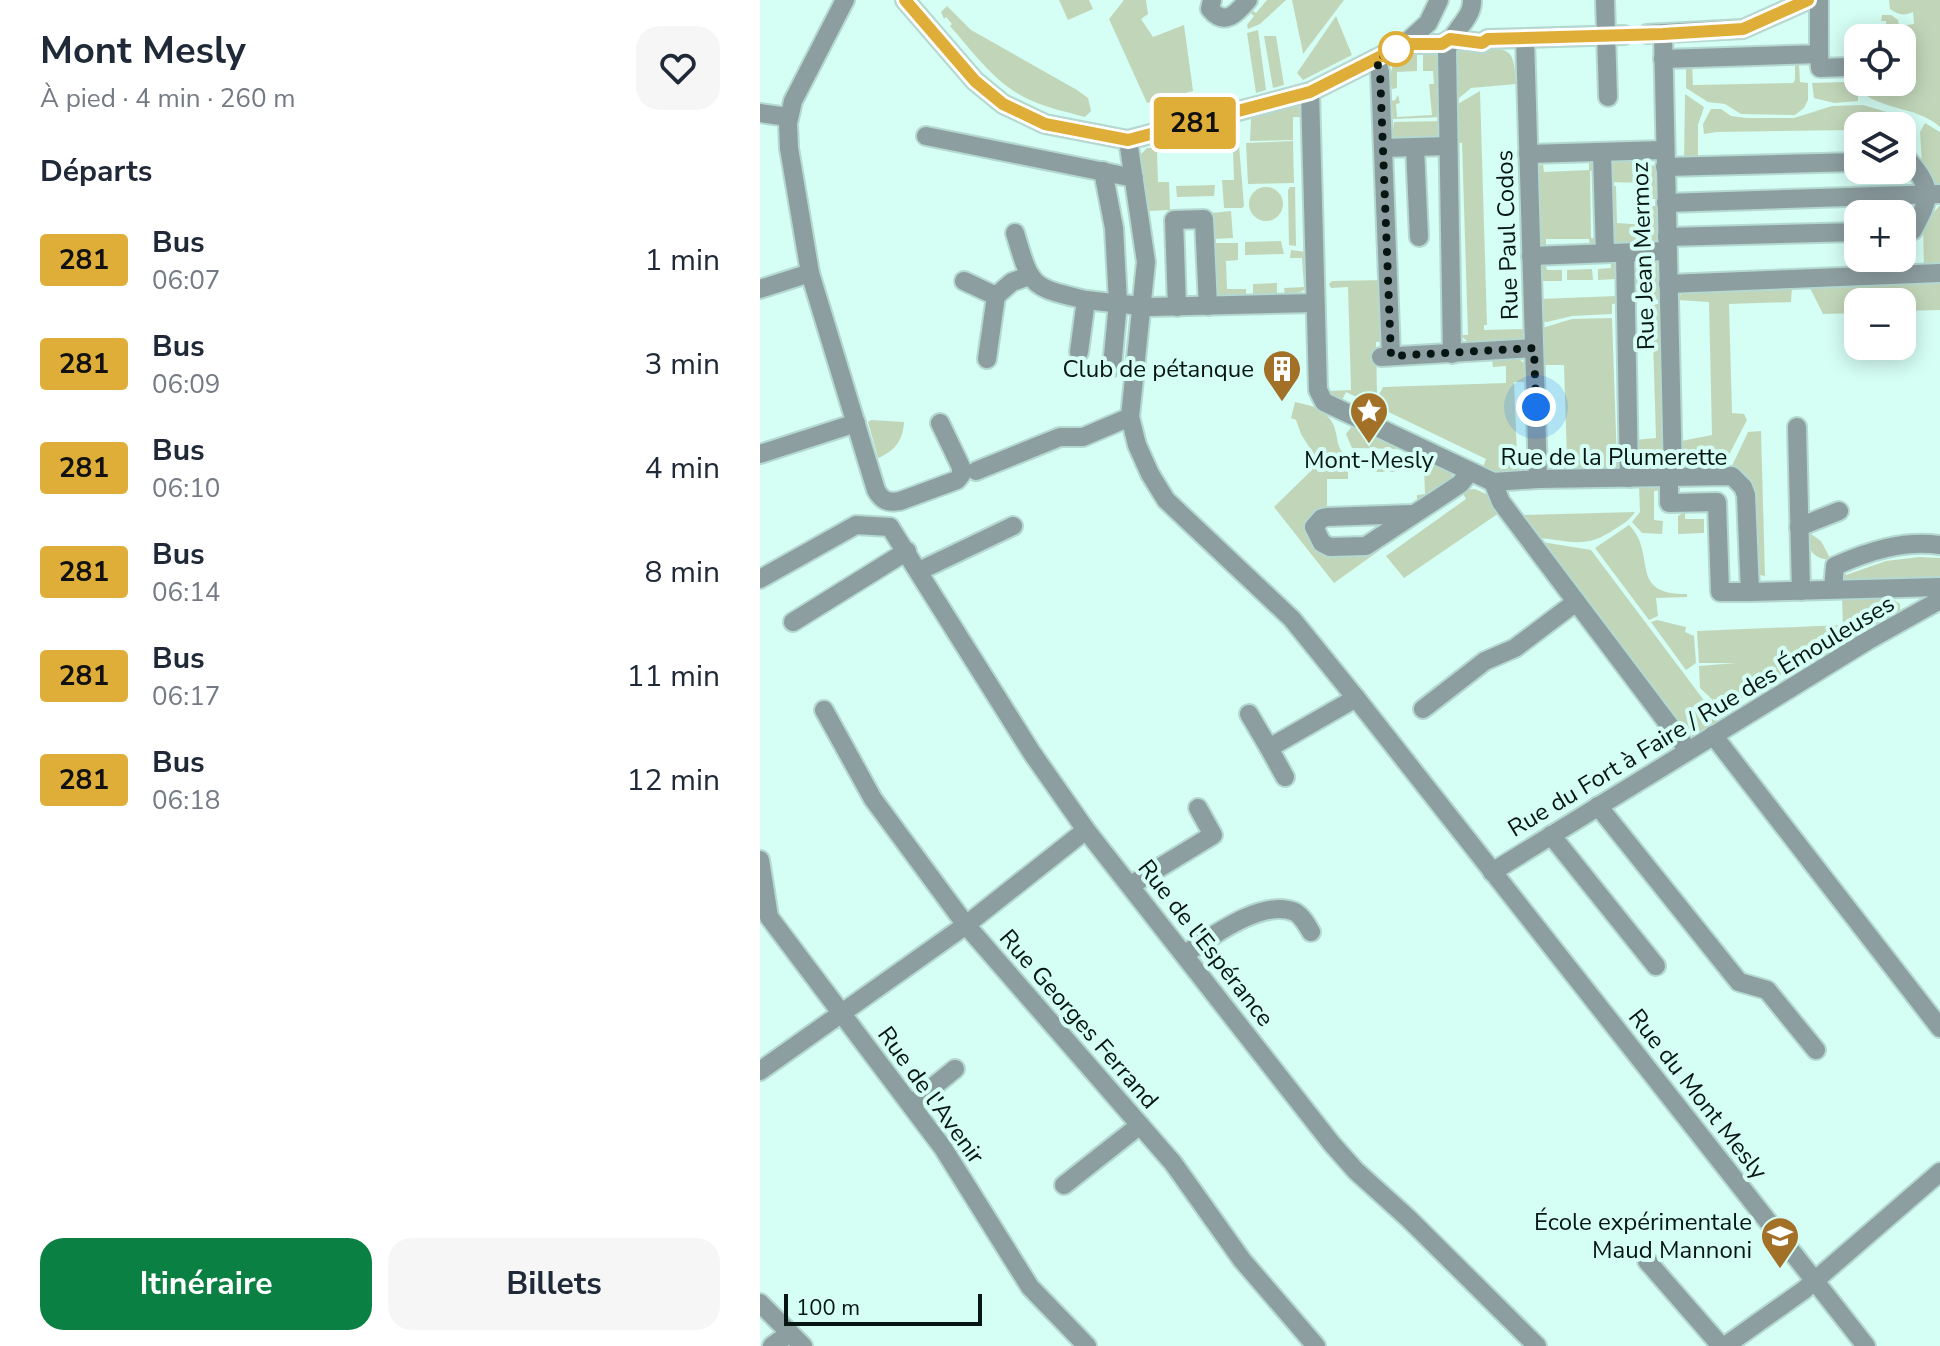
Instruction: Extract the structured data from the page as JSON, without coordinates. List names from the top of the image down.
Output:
{
  "streets": {
    "street": [
      "Rue Paul Codos",
      "Rue Jean Mermoz",
      "Rue de la Plumerette",
      "Rue du Fort à Faire / Rue des Émouleuses",
      "Rue de l'Espérance",
      "Rue Georges Ferrand",
      "Rue du Mont Mesly",
      "Rue de l'Avenir"
    ]
  },
  "crossings": [
    ["Rue Paul Codos", "Rue de la Plumerette"],
    ["Rue Jean Mermoz", "Rue de la Plumerette"],
    ["Rue du Fort à Faire / Rue des Émouleuses", "Rue du Mont Mesly"]
  ],
  "places": {
    "building": ["Club de pétanque"],
    "place": ["Mont-Mesly"],
    "school or university": ["École expérimentale Maud Mannoni"]
  },
  "lines": ["bus line 281"],
  "scale_bar": "100 m",
  "page": {
    "heading": [
      ["Mont Mesly", "À pied · 4 min · 260 m"],
      "Départs"
    ],
    "on_map": "281",
    "map_buttons": ["+", "−"],
    "list": [
      {
        "mark": "281",
        "name": "Bus",
        "note": "06:07",
        "value": "1 min"
      },
      {
        "mark": "281",
        "name": "Bus",
        "note": "06:09",
        "value": "3 min"
      },
      {
        "mark": "281",
        "name": "Bus",
        "note": "06:10",
        "value": "4 min"
      },
      {
        "mark": "281",
        "name": "Bus",
        "note": "06:14",
        "value": "8 min"
      },
      {
        "mark": "281",
        "name": "Bus",
        "note": "06:17",
        "value": "11 min"
      },
      {
        "mark": "281",
        "name": "Bus",
        "note": "06:18",
        "value": "12 min"
      }
    ],
    "buttons": ["Itinéraire", "Billets"],
    "scale": "100 m"
  }
}
